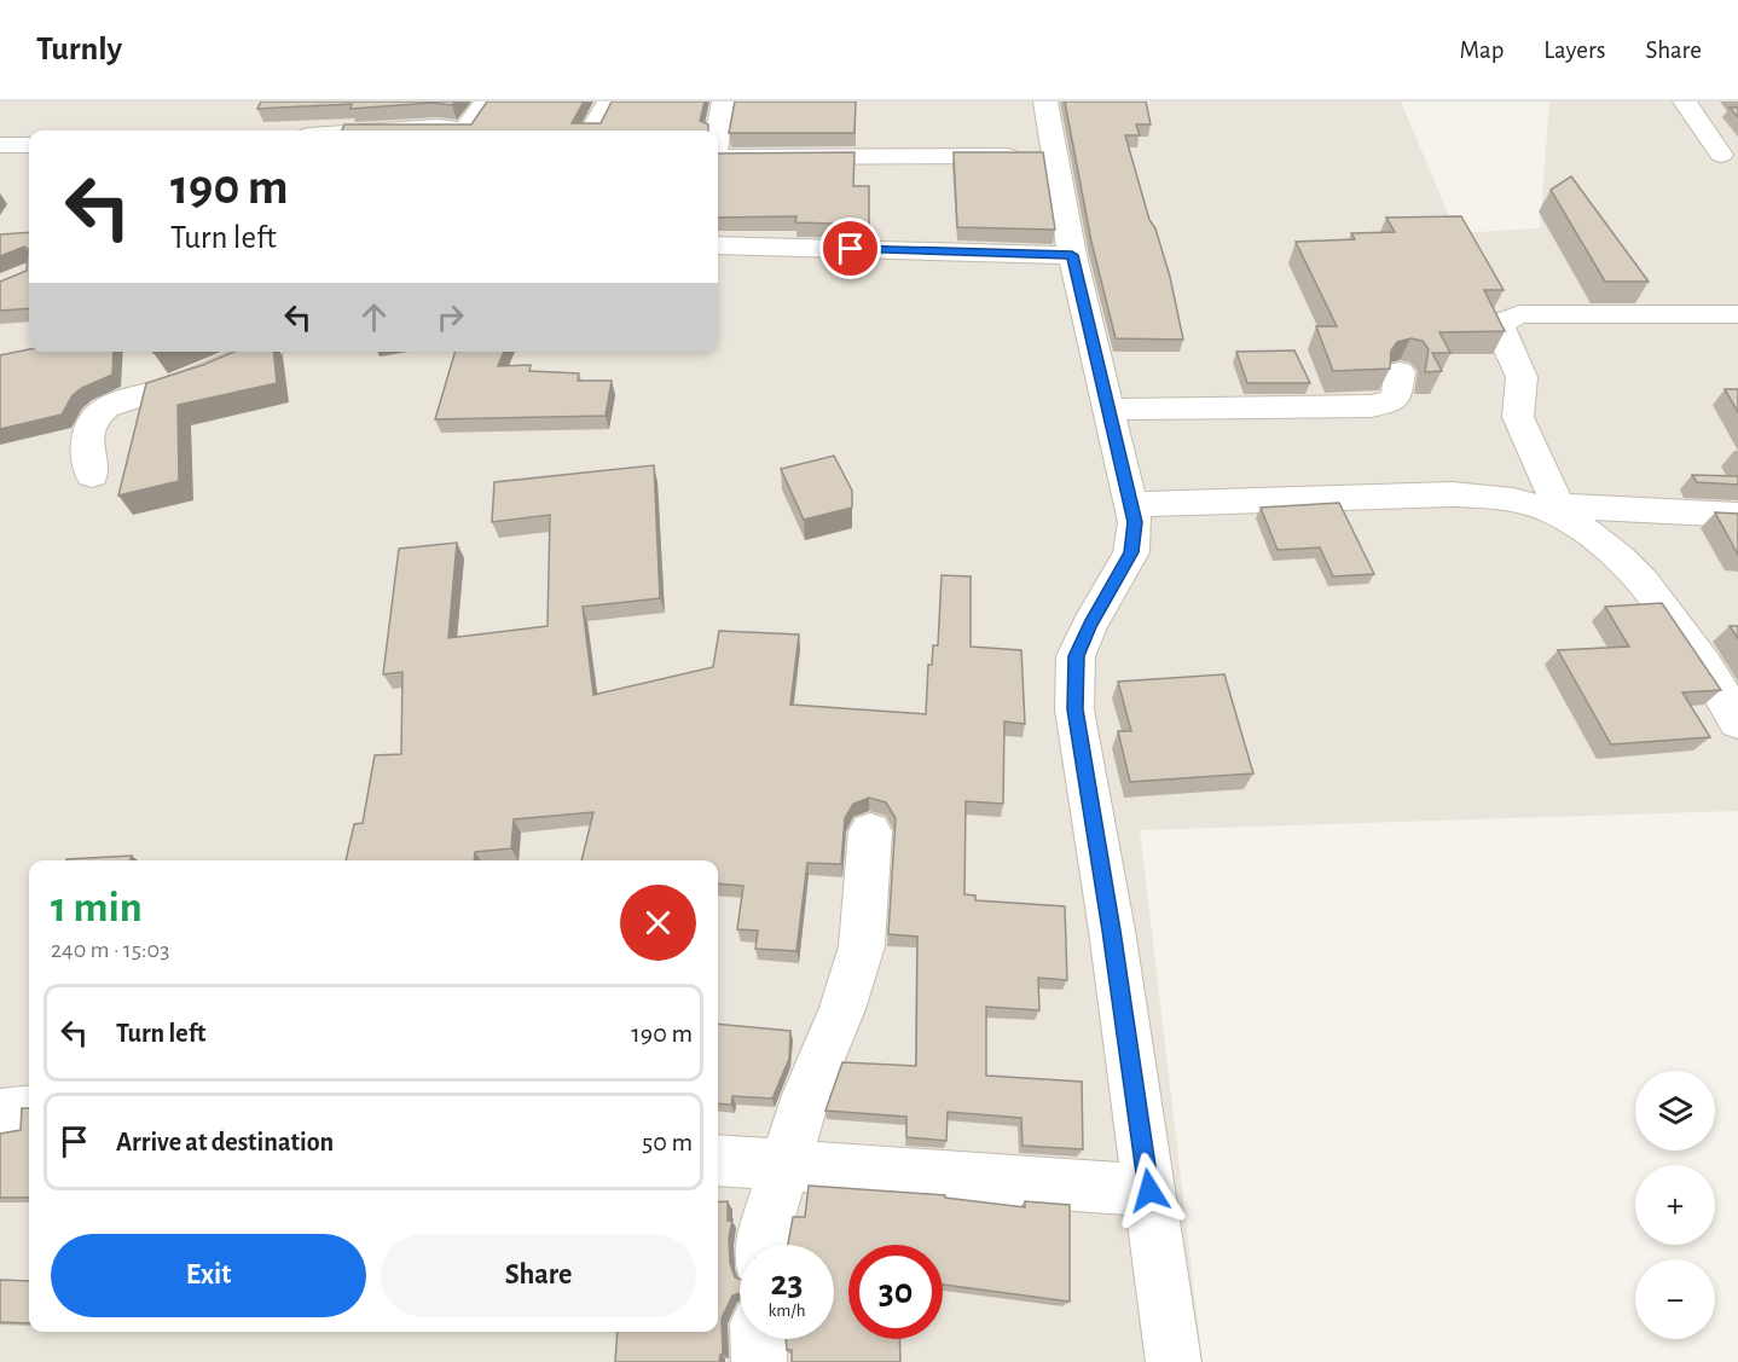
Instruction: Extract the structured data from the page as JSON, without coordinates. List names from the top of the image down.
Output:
{
  "page": {
    "header": "Turnly",
    "nav": ["Map", "Layers", "Share"],
    "turn": ["190 m", "Turn left"],
    "heading": ["1 min", "240 m · 15:03"],
    "list": [
      {
        "name": "Turn left",
        "value": "190 m"
      },
      {
        "name": "Arrive at destination",
        "value": "50 m"
      }
    ],
    "map_buttons": ["+", "−"],
    "buttons": ["Exit", "Share"],
    "speed": "23 km/h",
    "limit": "30"
  }
}
